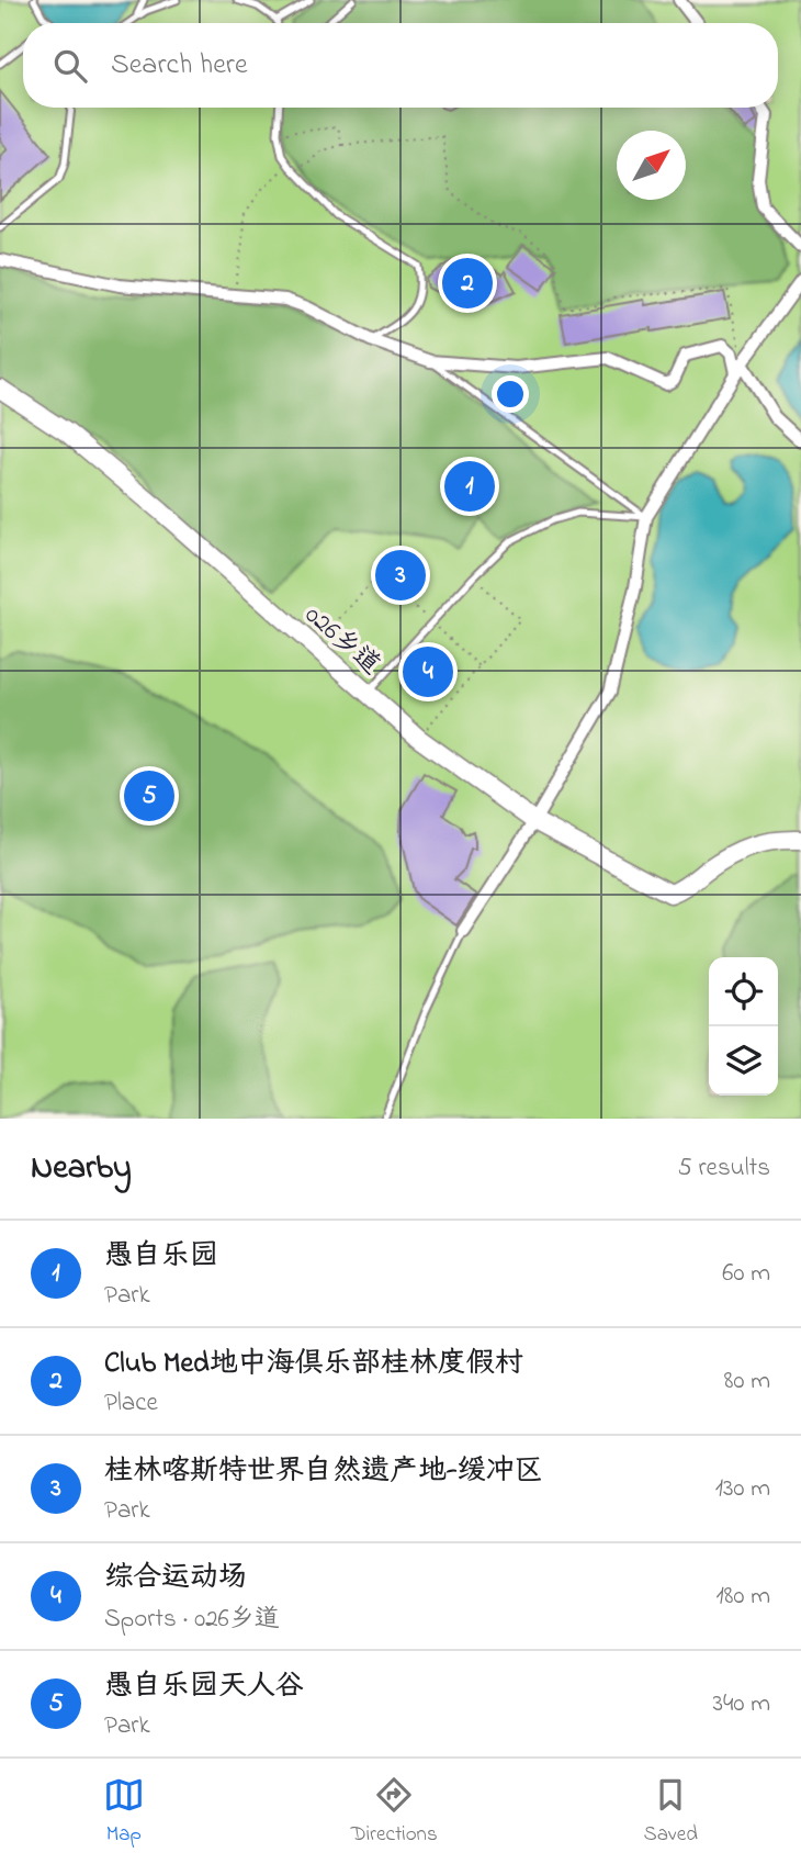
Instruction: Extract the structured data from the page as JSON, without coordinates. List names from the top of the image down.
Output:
{
  "streets": {
    "street": ["026乡道"]
  },
  "north": "top right",
  "page": {
    "search": "Search here",
    "pins": [
      "2",
      "1",
      "3",
      "4",
      "5"
    ],
    "heading": ["Nearby", "5 results"],
    "list": [
      {
        "mark": "1",
        "name": "愚自乐园",
        "note": "Park",
        "value": "60 m"
      },
      {
        "mark": "2",
        "name": "Club Med地中海俱乐部桂林度假村",
        "note": "Place",
        "value": "80 m"
      },
      {
        "mark": "3",
        "name": "桂林喀斯特世界自然遗产地-缓冲区",
        "note": "Park",
        "value": "130 m"
      },
      {
        "mark": "4",
        "name": "综合运动场",
        "note": "Sports · 026乡道",
        "value": "180 m"
      },
      {
        "mark": "5",
        "name": "愚自乐园天人谷",
        "note": "Park",
        "value": "340 m"
      }
    ],
    "nav": ["Map", "Directions", "Saved"]
  }
}
